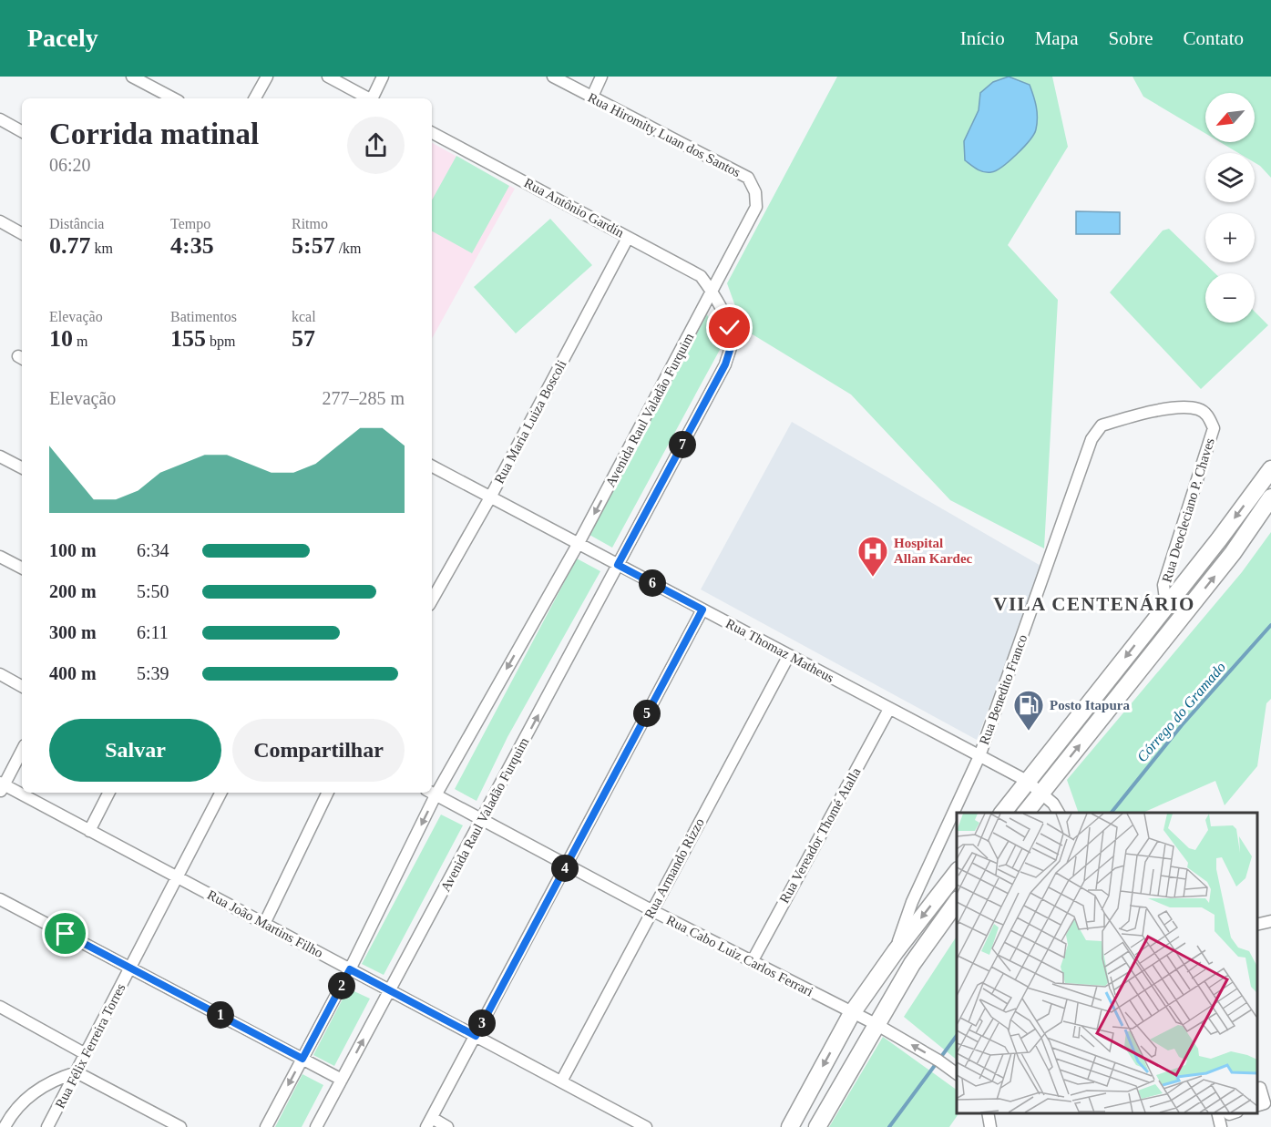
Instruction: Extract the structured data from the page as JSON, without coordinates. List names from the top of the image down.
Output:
{
  "streets": {
    "street": [
      "Rua Hiromity Luan dos Santos",
      "Rua Antônio Gardin",
      "Avenida Raul Valadão Furquim",
      "Rua Maria Luiza Boscoli",
      "Rua Deocleciano P. Chaves",
      "Rua Thomaz Matheus",
      "Rua Benedito Franco",
      "Rua Vereador Thomé Atalla",
      "Rua Armando Rizzo",
      "Rua João Martins Filho",
      "Rua Cabo Luiz Carlos Ferrari",
      "Rua Félix Ferreira Torres"
    ]
  },
  "crossings": [
    ["Rua Hiromity Luan dos Santos", "Rua Antônio Gardin"],
    ["Rua Hiromity Luan dos Santos", "Avenida Raul Valadão Furquim"],
    ["Rua Antônio Gardin", "Avenida Raul Valadão Furquim"],
    ["Rua Antônio Gardin", "Rua Maria Luiza Boscoli"],
    ["Avenida Raul Valadão Furquim", "Rua Thomaz Matheus"],
    ["Avenida Raul Valadão Furquim", "Rua João Martins Filho"],
    ["Avenida Raul Valadão Furquim", "Rua Cabo Luiz Carlos Ferrari"],
    ["Rua Maria Luiza Boscoli", "Rua Thomaz Matheus"],
    ["Rua Deocleciano P. Chaves", "Rua Benedito Franco"],
    ["Rua Thomaz Matheus", "Rua Benedito Franco"],
    ["Rua Thomaz Matheus", "Rua Vereador Thomé Atalla"],
    ["Rua Thomaz Matheus", "Rua Armando Rizzo"],
    ["Rua Vereador Thomé Atalla", "Rua Cabo Luiz Carlos Ferrari"],
    ["Rua Armando Rizzo", "Rua João Martins Filho"],
    ["Rua Armando Rizzo", "Rua Cabo Luiz Carlos Ferrari"],
    ["Rua João Martins Filho", "Rua Félix Ferreira Torres"]
  ],
  "districts": ["VILA CENTENÁRIO"],
  "water": ["Córrego do Gramado"],
  "places": {
    "hospital": ["Hospital Allan Kardec"],
    "fuel station": ["Posto Itapura"]
  },
  "north": "bottom left",
  "page": {
    "header": "Pacely",
    "nav": [
      "Início",
      "Mapa",
      "Sobre",
      "Contato"
    ],
    "map_buttons": ["+", "−"],
    "heading": ["Corrida matinal", "06:20"],
    "stats": [
      ["Distância", "0.77 km"],
      ["Tempo", "4:35"],
      ["Ritmo", "5:57 /km"],
      ["Elevação", "10 m"],
      ["Batimentos", "155 bpm"],
      ["kcal", "57"]
    ],
    "chart": ["Elevação", "277–285 m"],
    "pins": [
      "7",
      "6",
      "5",
      "4",
      "2",
      "1",
      "3"
    ],
    "list": [
      {
        "name": "100 m",
        "note": "6:34"
      },
      {
        "name": "200 m",
        "note": "5:50"
      },
      {
        "name": "300 m",
        "note": "6:11"
      },
      {
        "name": "400 m",
        "note": "5:39"
      }
    ],
    "buttons": ["Salvar", "Compartilhar"]
  }
}
